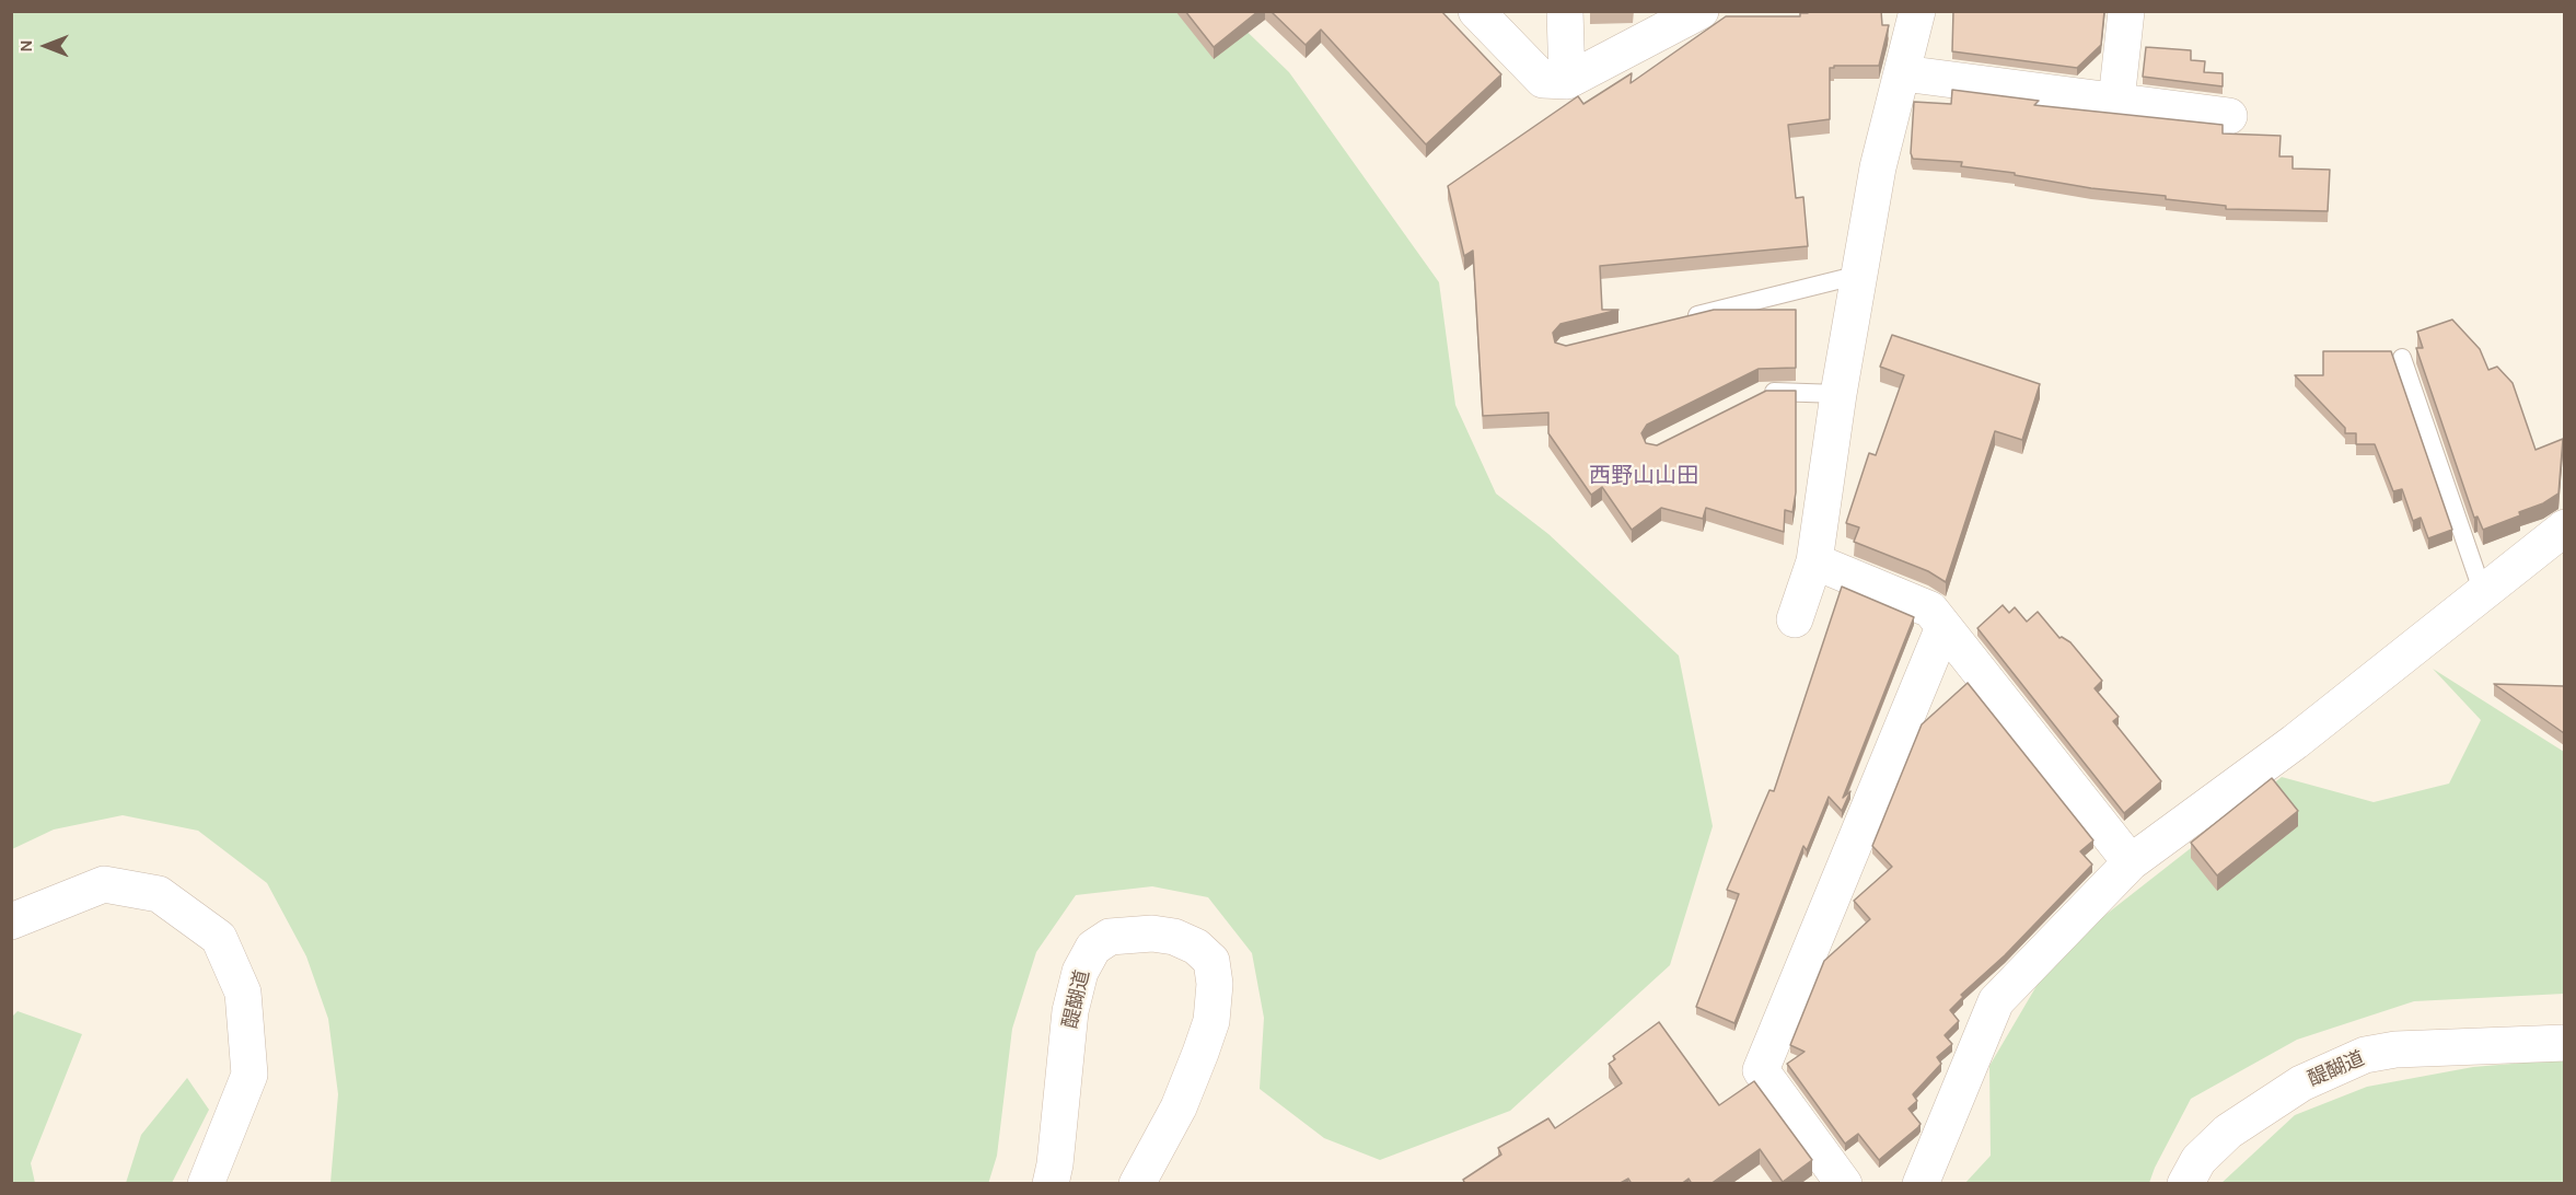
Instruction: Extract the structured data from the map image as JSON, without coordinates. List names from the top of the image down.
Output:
{
  "streets": {
    "street": ["醍醐道"]
  },
  "districts": ["西野山山田"],
  "north": "left"
}
